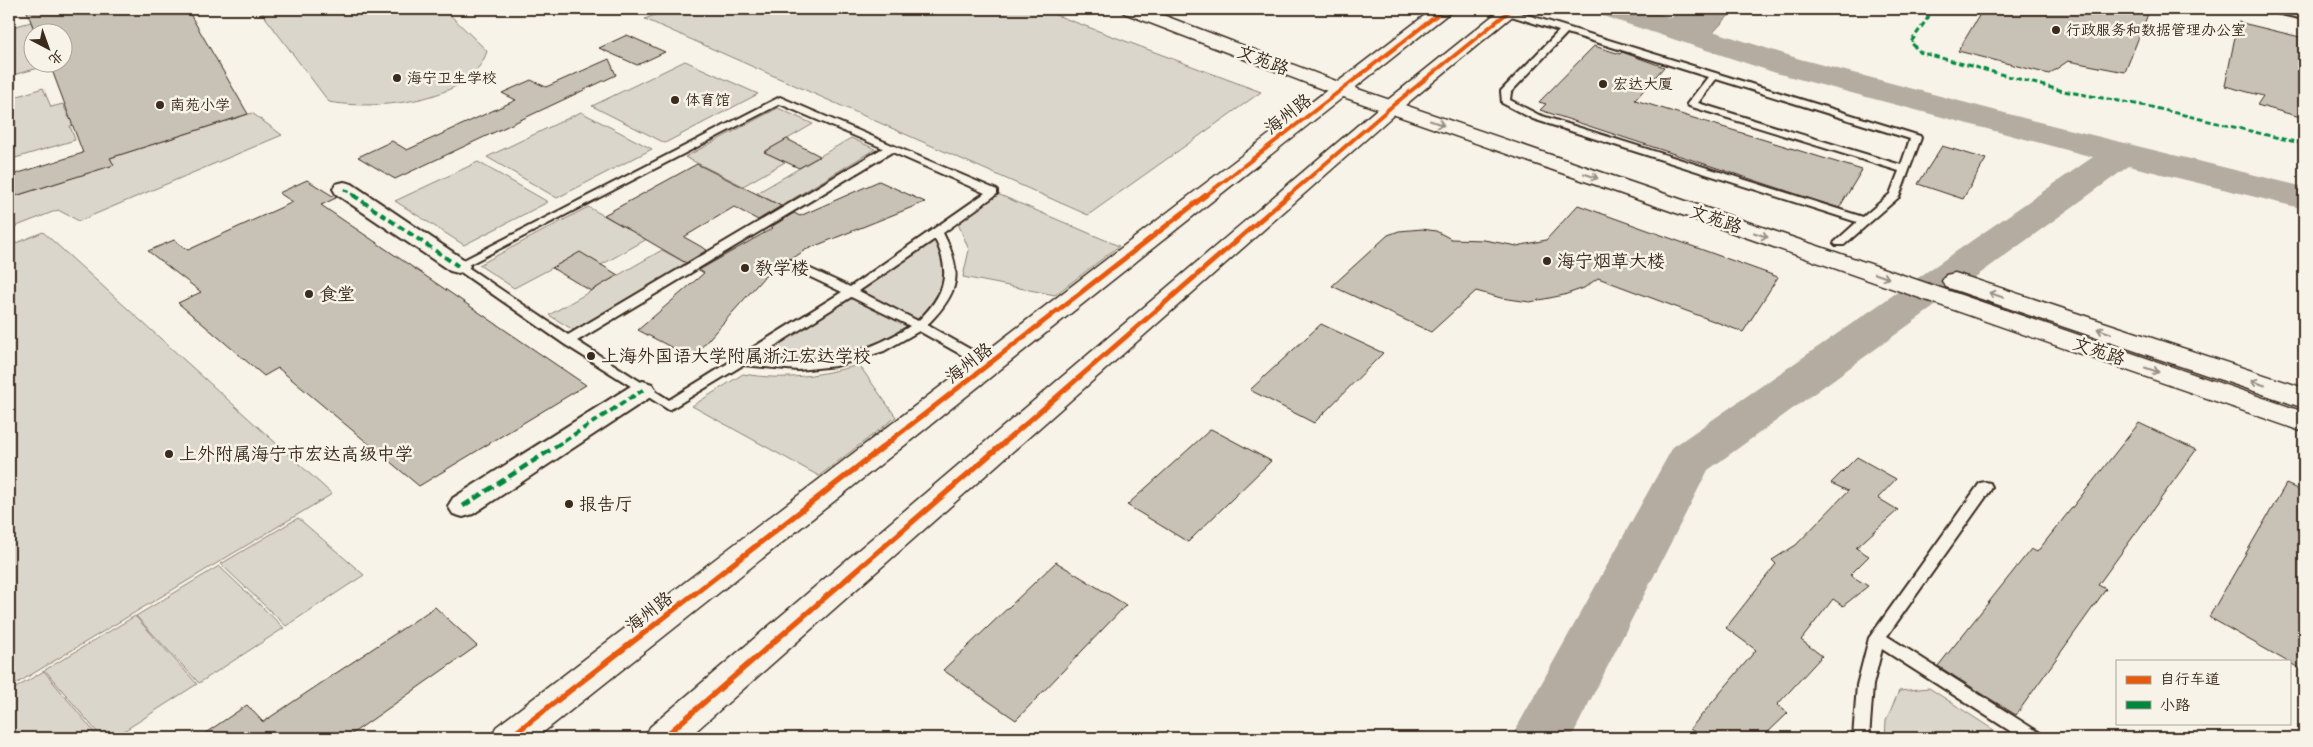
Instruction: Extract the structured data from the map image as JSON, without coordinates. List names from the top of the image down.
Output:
{
  "streets": {
    "main road": ["文苑路", "海州路"]
  },
  "crossings": [
    ["文苑路", "海州路"]
  ],
  "places": [
    "行政服务和数据管理办公室",
    "海宁卫生学校",
    "宏达大厦",
    "体育馆",
    "南苑小学",
    "海宁烟草大楼",
    "教学楼",
    "食堂",
    "上海外国语大学附属浙江宏达学校",
    "上外附属海宁市宏达高级中学",
    "报告厅"
  ],
  "legend": ["自行车道", "小路"],
  "north": "bottom right"
}
